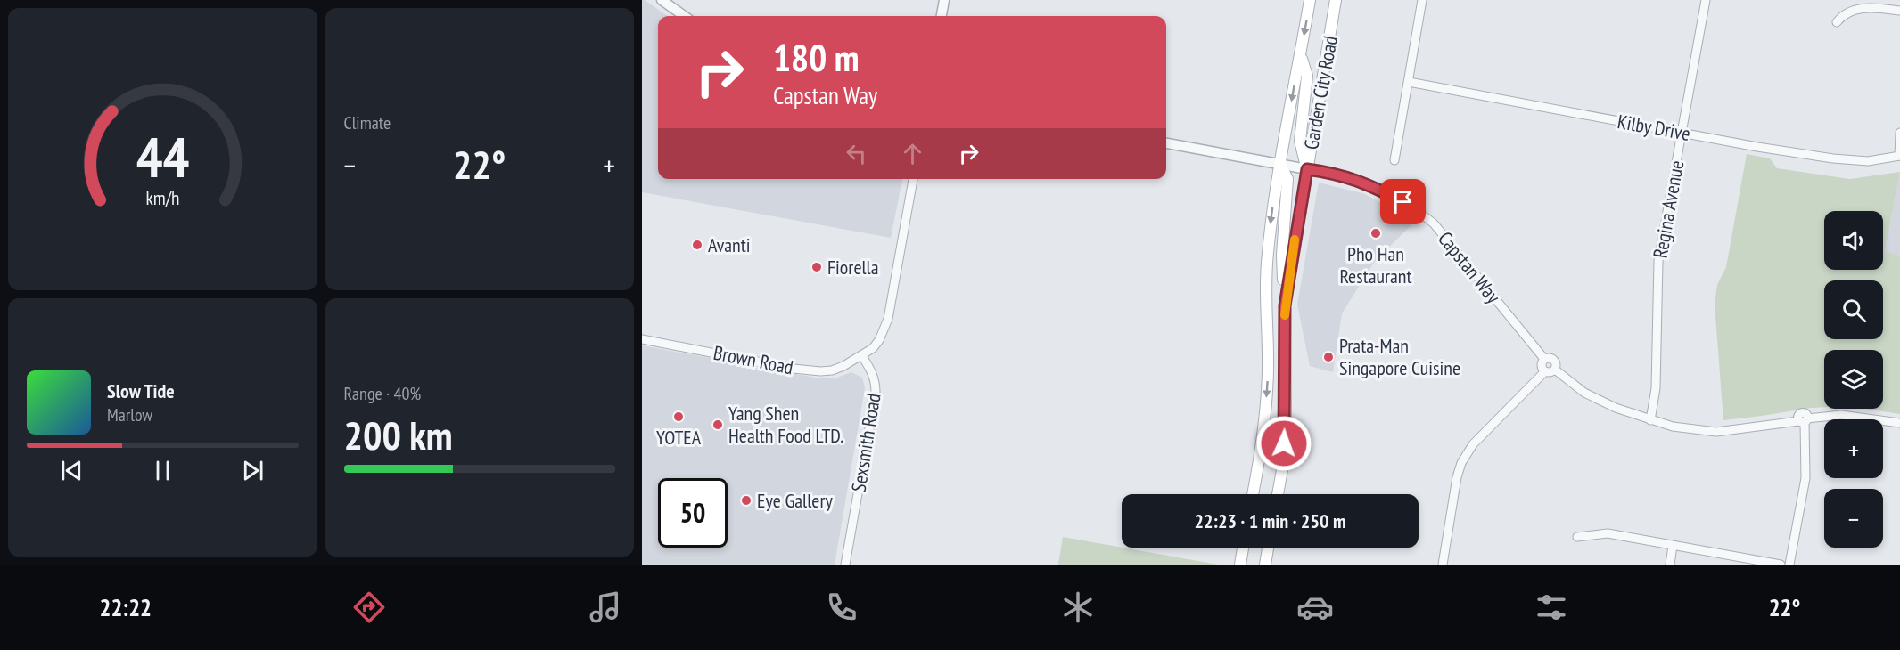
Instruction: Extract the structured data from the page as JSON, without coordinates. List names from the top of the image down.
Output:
{
  "streets": {
    "main road": ["Garden City Road"],
    "street": [
      "Kilby Drive",
      "Regina Avenue",
      "Capstan Way",
      "Brown Road",
      "Sexsmith Road"
    ]
  },
  "crossings": [
    ["Garden City Road", "Capstan Way"],
    ["Kilby Drive", "Regina Avenue"],
    ["Brown Road", "Sexsmith Road"]
  ],
  "places": [
    "Pho Han Restaurant",
    "Avanti",
    "Fiorella",
    "Prata-Man Singapore Cuisine",
    "YOTEA",
    "Yang Shen Health Food LTD.",
    "Eye Gallery"
  ],
  "page": {
    "tile": [
      "Climate",
      ["Range · 40%", "200 km"]
    ],
    "turn": ["180 m", "Capstan Way"],
    "heat": ["−", "22°", "+"],
    "map_buttons": ["+", "−"],
    "song": ["Slow Tide", "Marlow"],
    "limit": "50",
    "trip": "22:23 · 1 min · 250 m",
    "tabs": ["22:22", "22°"],
    "gauge": ["44", "km/h"]
  }
}
